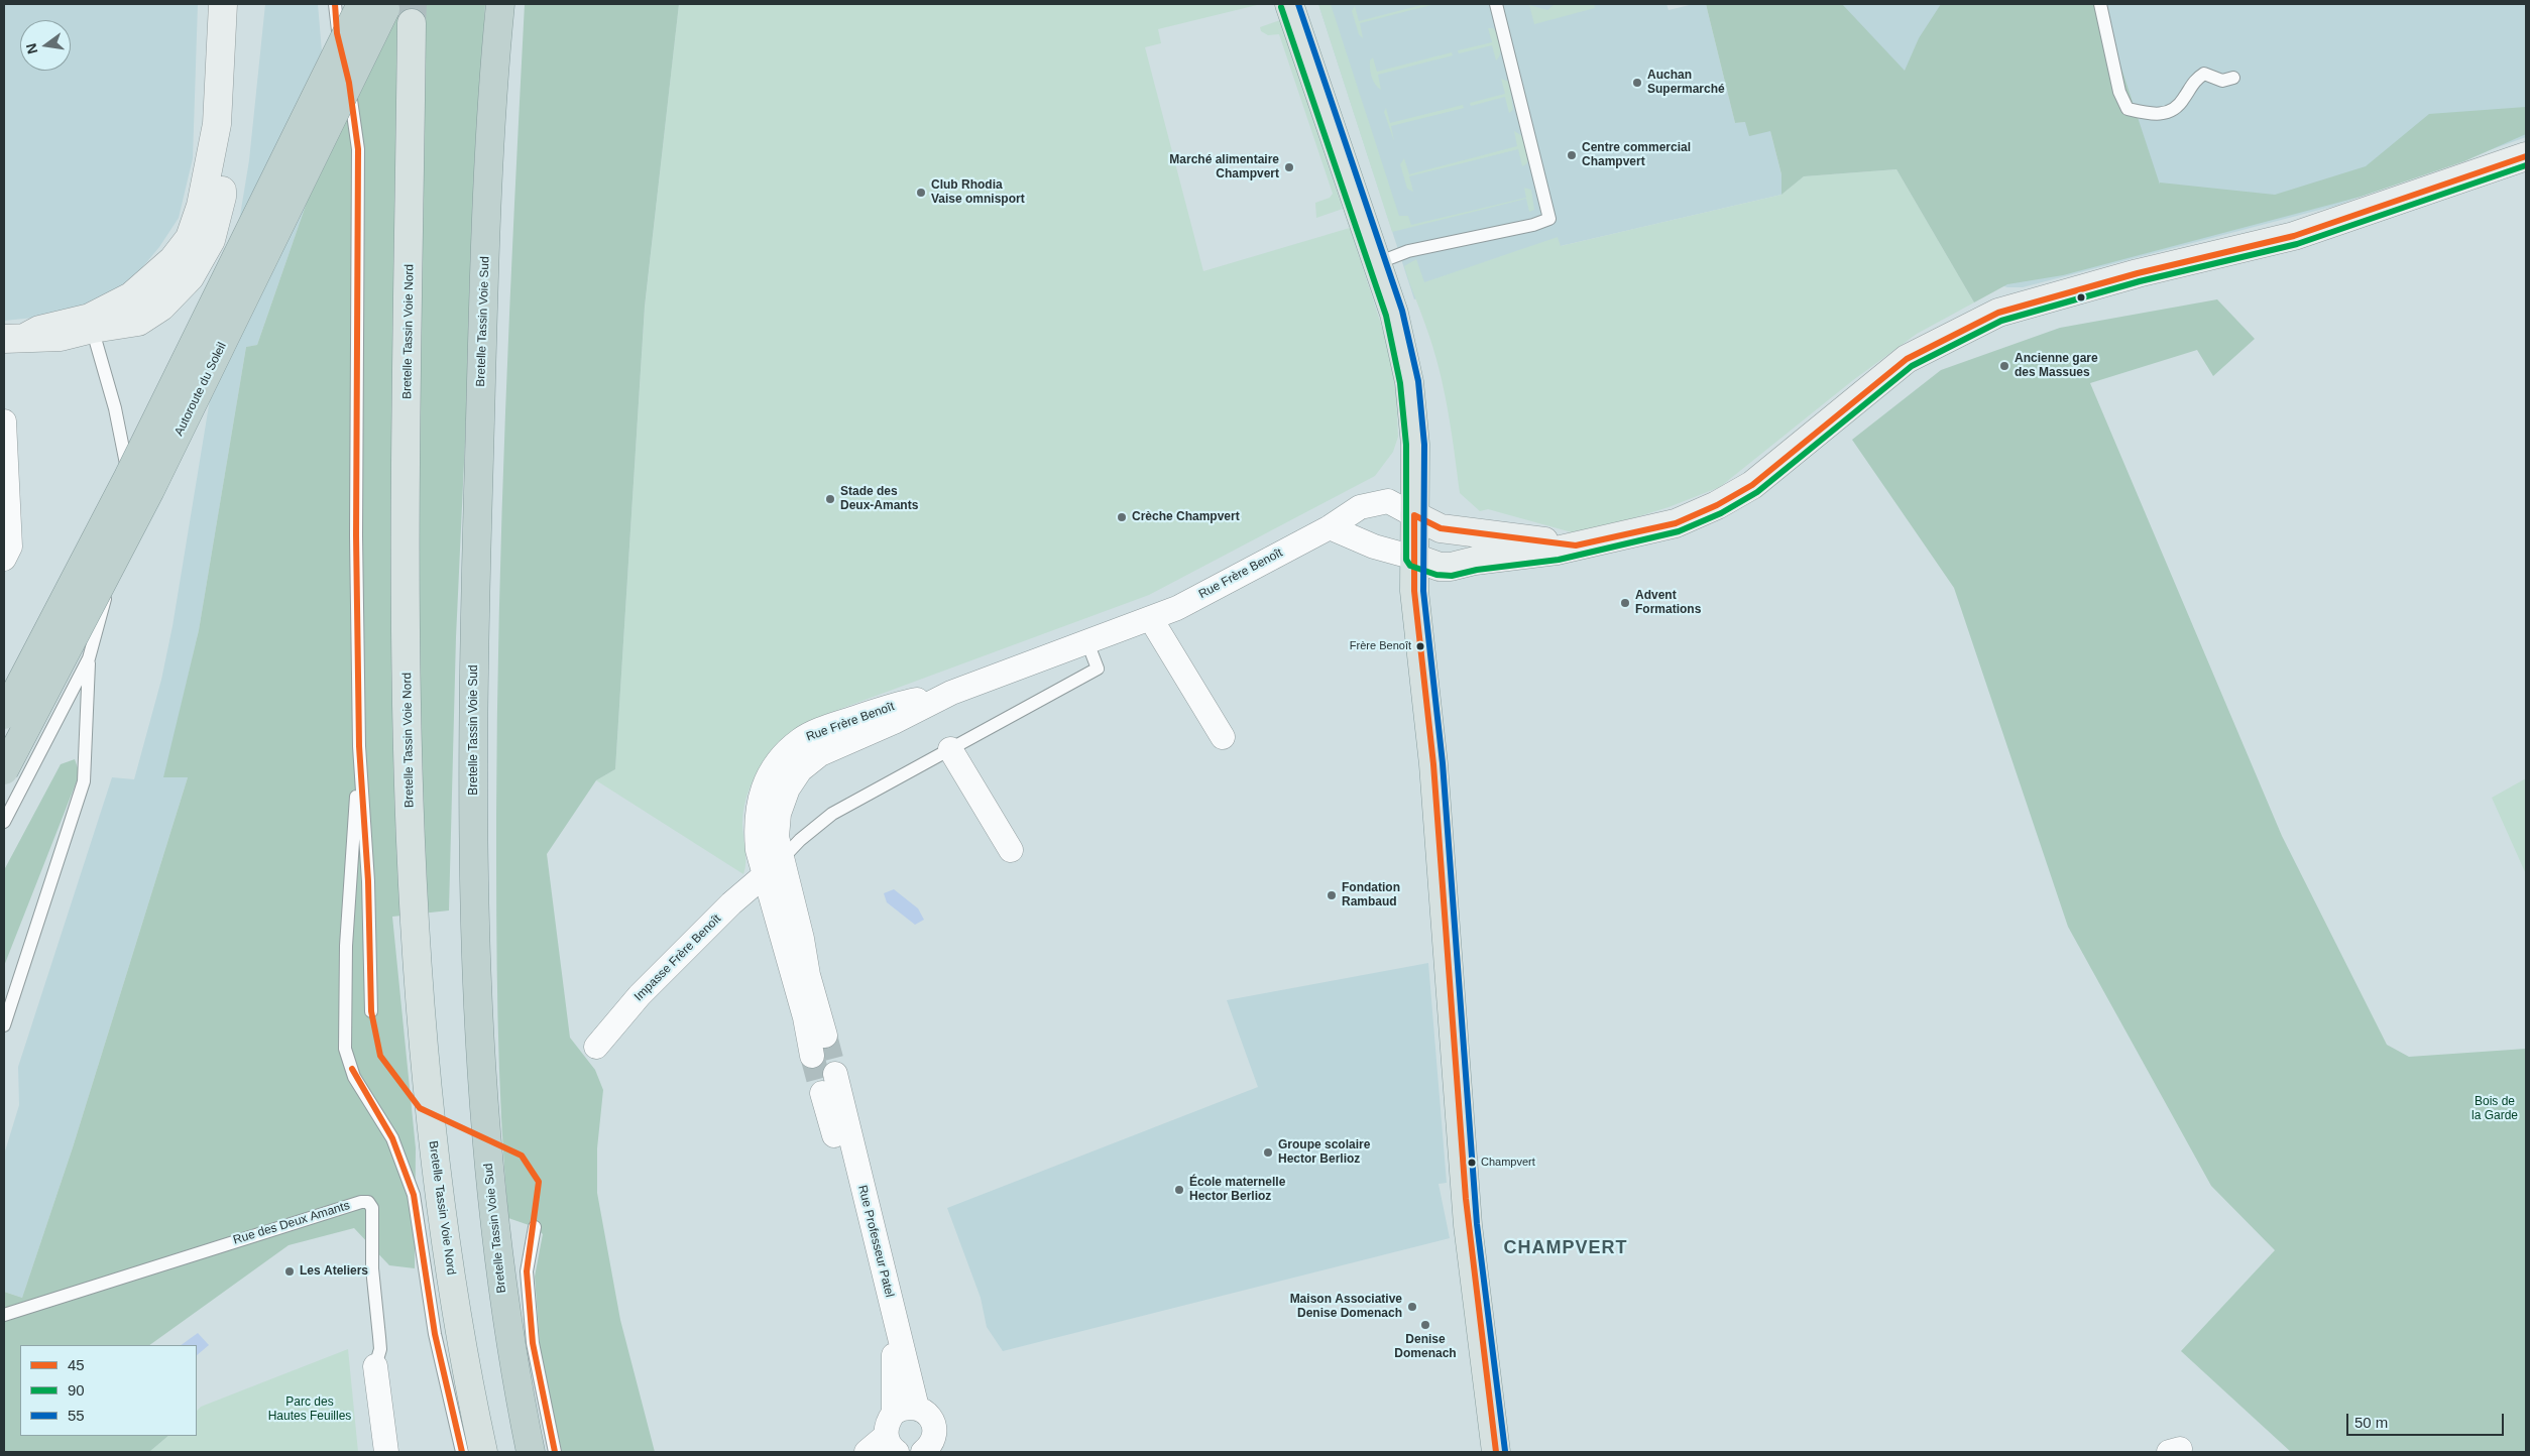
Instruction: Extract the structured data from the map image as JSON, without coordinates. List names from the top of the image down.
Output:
{
  "streets": {
    "highway": ["Bretelle Tassin Voie Sud", "Autoroute du Soleil"],
    "main road": ["Bretelle Tassin Voie Nord"],
    "street": [
      "Rue Frère Benoît",
      "Impasse Frère Benoît",
      "Rue des Deux Amants",
      "Rue Professeur Patel"
    ]
  },
  "crossings": [
    ["Rue Frère Benoît", "Impasse Frère Benoît"]
  ],
  "districts": ["CHAMPVERT"],
  "parks": ["Bois de la Garde", "Parc des Hautes Feuilles"],
  "places": [
    "Auchan Supermarché",
    "Centre commercial Champvert",
    "Marché alimentaire Champvert",
    "Club Rhodia Vaise omnisport",
    "Ancienne gare des Massues",
    "Stade des Deux-Amants",
    "Crèche Champvert",
    "Advent Formations",
    "Frère Benoît",
    "Fondation Rambaud",
    "Groupe scolaire Hector Berlioz",
    "Champvert",
    "École maternelle Hector Berlioz",
    "Les Ateliers",
    "Maison Associative Denise Domenach",
    "Denise Domenach"
  ],
  "lines": ["transit line 45", "transit line 55", "transit line 90"],
  "legend": ["45", "90", "55"],
  "scale_bar": "50 m",
  "north": "left"
}
